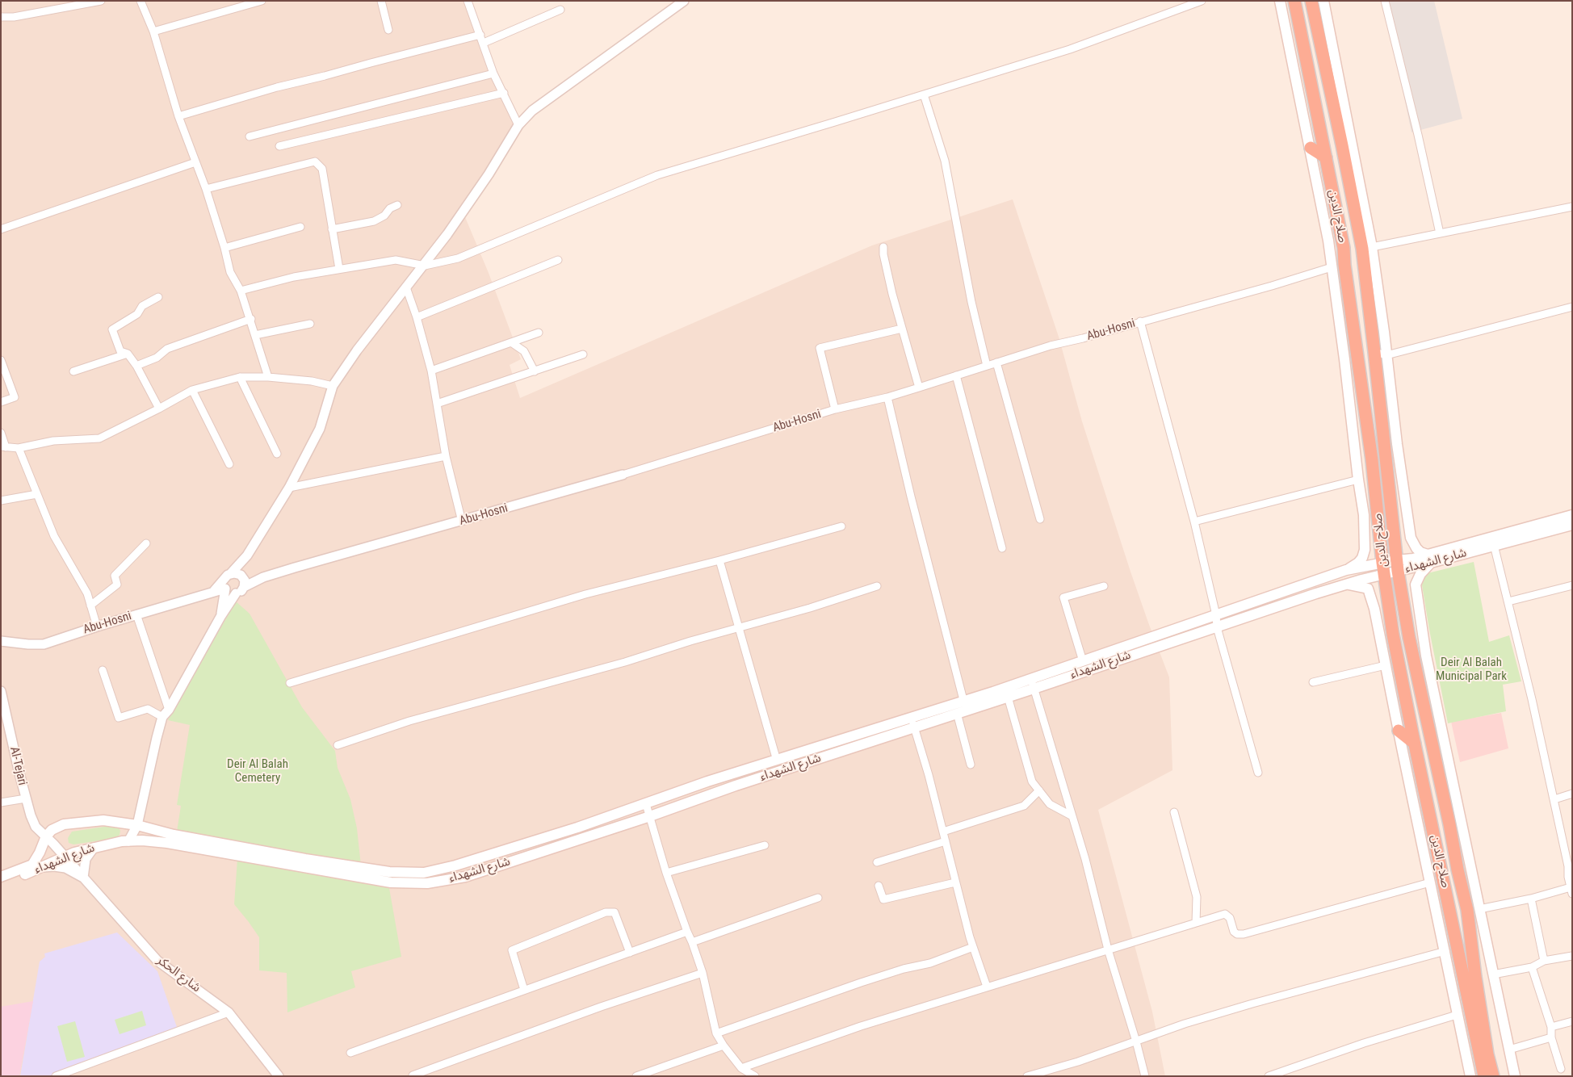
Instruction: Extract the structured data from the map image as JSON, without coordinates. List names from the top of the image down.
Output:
{
  "streets": {
    "highway": ["صلاح الدين"],
    "main road": ["شارع الشهداء"],
    "street": ["Abu-Hosni", "Al-Tejari", "شارع الحكر"]
  },
  "crossings": [
    ["صلاح الدين", "شارع الشهداء"],
    ["شارع الشهداء", "Al-Tejari"],
    ["شارع الشهداء", "شارع الحكر"],
    ["Al-Tejari", "شارع الحكر"]
  ],
  "parks": ["Deir Al Balah Municipal Park", "Deir Al Balah Cemetery"]
}
